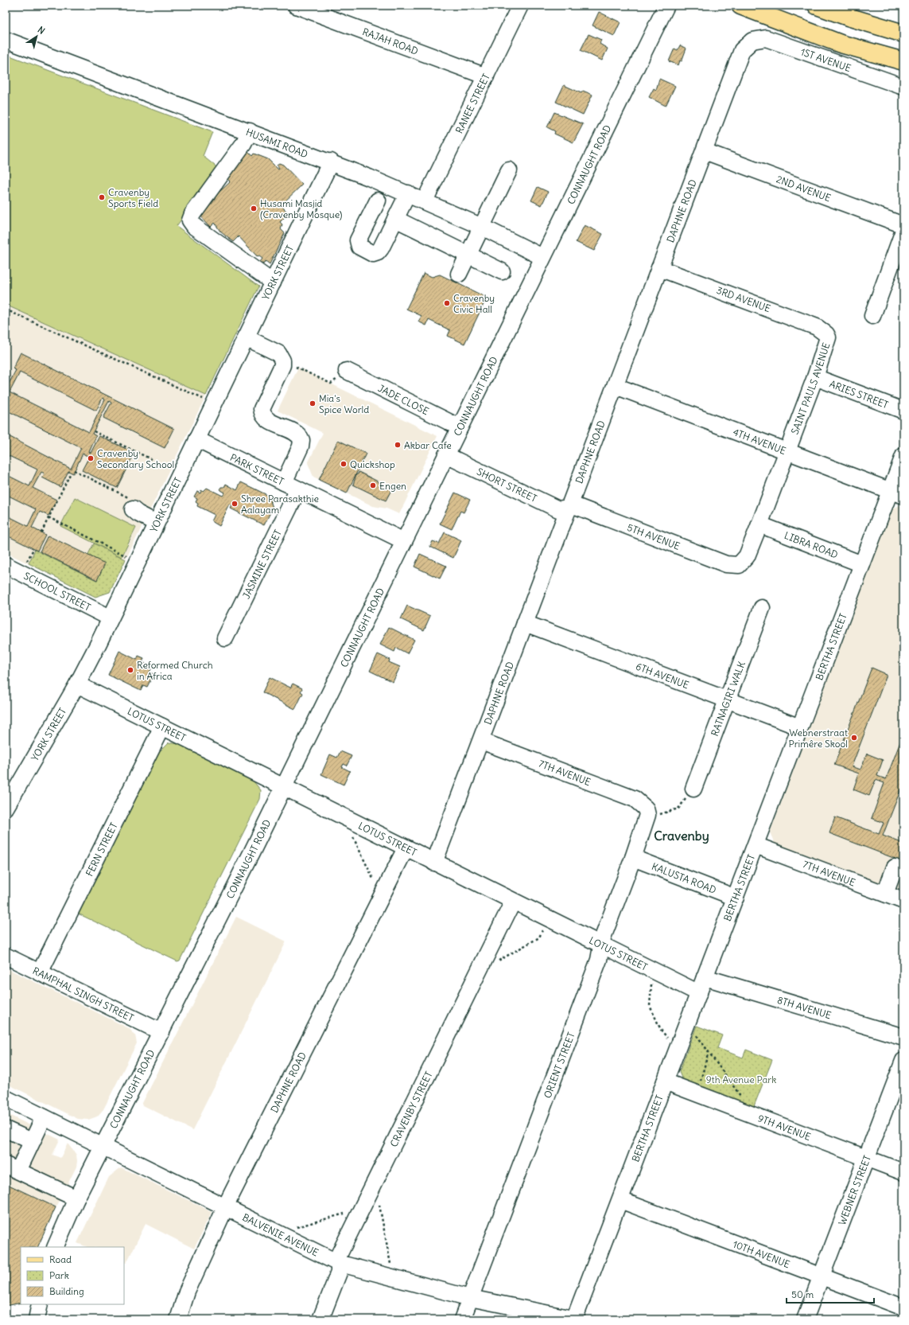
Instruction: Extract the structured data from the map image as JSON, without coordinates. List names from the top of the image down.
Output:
{
  "streets": {
    "street": [
      "RAJAH ROAD",
      "1ST AVENUE",
      "RANEE STREET",
      "HUSAMI ROAD",
      "CONNAUGHT ROAD",
      "2ND AVENUE",
      "DAPHNE ROAD",
      "YORK STREET",
      "3RD AVENUE",
      "SAINT PAULS AVENUE",
      "ARIES STREET",
      "JADE CLOSE",
      "4TH AVENUE",
      "PARK STREET",
      "SHORT STREET",
      "5TH AVENUE",
      "LIBRA ROAD",
      "JASMINE STREET",
      "SCHOOL STREET",
      "BERTHA STREET",
      "6TH AVENUE",
      "RATNAGIRI WALK",
      "LOTUS STREET",
      "7TH AVENUE",
      "FERN STREET",
      "KALUSTA ROAD",
      "RAMPHAL SINGH STREET",
      "8TH AVENUE",
      "ORIENT STREET",
      "CRAVENBY STREET",
      "9TH AVENUE",
      "WEBNER STREET",
      "BALVENIE AVENUE",
      "10TH AVENUE"
    ]
  },
  "crossings": [
    ["RAJAH ROAD", "RANEE STREET"],
    ["1ST AVENUE", "DAPHNE ROAD"],
    ["RANEE STREET", "HUSAMI ROAD"],
    ["HUSAMI ROAD", "CONNAUGHT ROAD"],
    ["HUSAMI ROAD", "YORK STREET"],
    ["CONNAUGHT ROAD", "JADE CLOSE"],
    ["CONNAUGHT ROAD", "PARK STREET"],
    ["CONNAUGHT ROAD", "SHORT STREET"],
    ["CONNAUGHT ROAD", "LOTUS STREET"],
    ["CONNAUGHT ROAD", "RAMPHAL SINGH STREET"],
    ["CONNAUGHT ROAD", "BALVENIE AVENUE"],
    ["2ND AVENUE", "DAPHNE ROAD"],
    ["DAPHNE ROAD", "3RD AVENUE"],
    ["DAPHNE ROAD", "4TH AVENUE"],
    ["DAPHNE ROAD", "SHORT STREET"],
    ["DAPHNE ROAD", "5TH AVENUE"],
    ["DAPHNE ROAD", "6TH AVENUE"],
    ["DAPHNE ROAD", "LOTUS STREET"],
    ["DAPHNE ROAD", "7TH AVENUE"],
    ["DAPHNE ROAD", "BALVENIE AVENUE"],
    ["YORK STREET", "PARK STREET"],
    ["YORK STREET", "SCHOOL STREET"],
    ["YORK STREET", "LOTUS STREET"],
    ["3RD AVENUE", "SAINT PAULS AVENUE"],
    ["SAINT PAULS AVENUE", "ARIES STREET"],
    ["SAINT PAULS AVENUE", "4TH AVENUE"],
    ["SAINT PAULS AVENUE", "5TH AVENUE"],
    ["SAINT PAULS AVENUE", "LIBRA ROAD"],
    ["4TH AVENUE", "BERTHA STREET"],
    ["PARK STREET", "JASMINE STREET"],
    ["SHORT STREET", "5TH AVENUE"],
    ["LIBRA ROAD", "BERTHA STREET"],
    ["BERTHA STREET", "6TH AVENUE"],
    ["BERTHA STREET", "LOTUS STREET"],
    ["BERTHA STREET", "7TH AVENUE"],
    ["BERTHA STREET", "KALUSTA ROAD"],
    ["BERTHA STREET", "8TH AVENUE"],
    ["BERTHA STREET", "9TH AVENUE"],
    ["BERTHA STREET", "BALVENIE AVENUE"],
    ["BERTHA STREET", "10TH AVENUE"],
    ["6TH AVENUE", "RATNAGIRI WALK"],
    ["LOTUS STREET", "FERN STREET"],
    ["LOTUS STREET", "ORIENT STREET"],
    ["LOTUS STREET", "CRAVENBY STREET"],
    ["7TH AVENUE", "ORIENT STREET"],
    ["FERN STREET", "RAMPHAL SINGH STREET"],
    ["KALUSTA ROAD", "ORIENT STREET"],
    ["ORIENT STREET", "BALVENIE AVENUE"],
    ["CRAVENBY STREET", "BALVENIE AVENUE"],
    ["9TH AVENUE", "WEBNER STREET"],
    ["WEBNER STREET", "10TH AVENUE"]
  ],
  "districts": ["Cravenby"],
  "parks": ["9th Avenue Park"],
  "places": [
    "Cravenby Sports Field",
    "Husami Masjid (Cravenby Mosque)",
    "Cravenby Civic Hall",
    "Mia's Spice World",
    "Akbar Cafe",
    "Cravenby Secondary School",
    "Quickshop",
    "Engen",
    "Shree Parasakthie Aalayam",
    "Reformed Church in Africa",
    "Webnerstraat Primêre Skool"
  ],
  "legend": ["Road", "Park", "Building"],
  "scale_bar": "50 m",
  "north": "top right"
}
